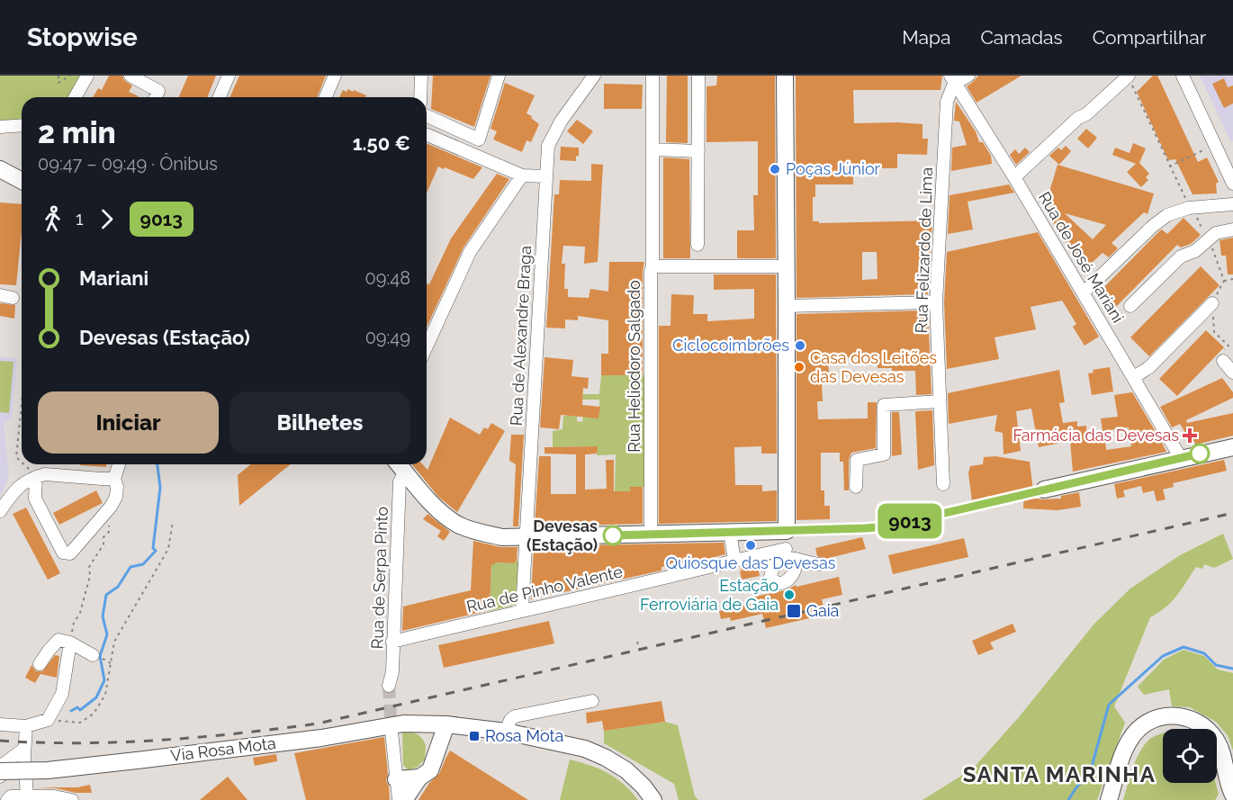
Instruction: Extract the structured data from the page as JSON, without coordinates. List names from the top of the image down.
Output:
{
  "streets": {
    "main road": ["Via Rosa Mota"],
    "street": [
      "Rua Felizardo de Lima",
      "Rua de José Mariani",
      "Rua de Alexandre Braga",
      "Rua Heliodoro Salgado",
      "Rua de Serpa Pinto",
      "Rua de Pinho Valente"
    ]
  },
  "crossings": [
    ["Rua Felizardo de Lima", "Rua de José Mariani"],
    ["Rua de Alexandre Braga", "Rua de Pinho Valente"],
    ["Rua de Serpa Pinto", "Rua de Pinho Valente"]
  ],
  "districts": ["SANTA MARINHA"],
  "places": {
    "other": [
      "Poças Júnior",
      "Ciclocoimbrões",
      "Casa dos Leitões das Devesas",
      "Devesas (Estação)",
      "Quiosque das Devesas",
      "Estação Ferroviária de Gaia"
    ],
    "health": ["Farmácia das Devesas"],
    "transit": ["Gaia", "Rosa Mota"]
  },
  "lines": ["bus line 9013"],
  "page": {
    "header": "Stopwise",
    "nav": ["Mapa", "Camadas", "Compartilhar"],
    "on_map": "9013",
    "heading": ["2 min", "09:47 – 09:49 · Ônibus", "1.50 €"],
    "legs": ["1", "9013"],
    "list": [
      {
        "name": "Mariani",
        "value": "09:48"
      },
      {
        "name": "Devesas (Estação)",
        "value": "09:49"
      }
    ],
    "buttons": ["Iniciar", "Bilhetes"]
  }
}
